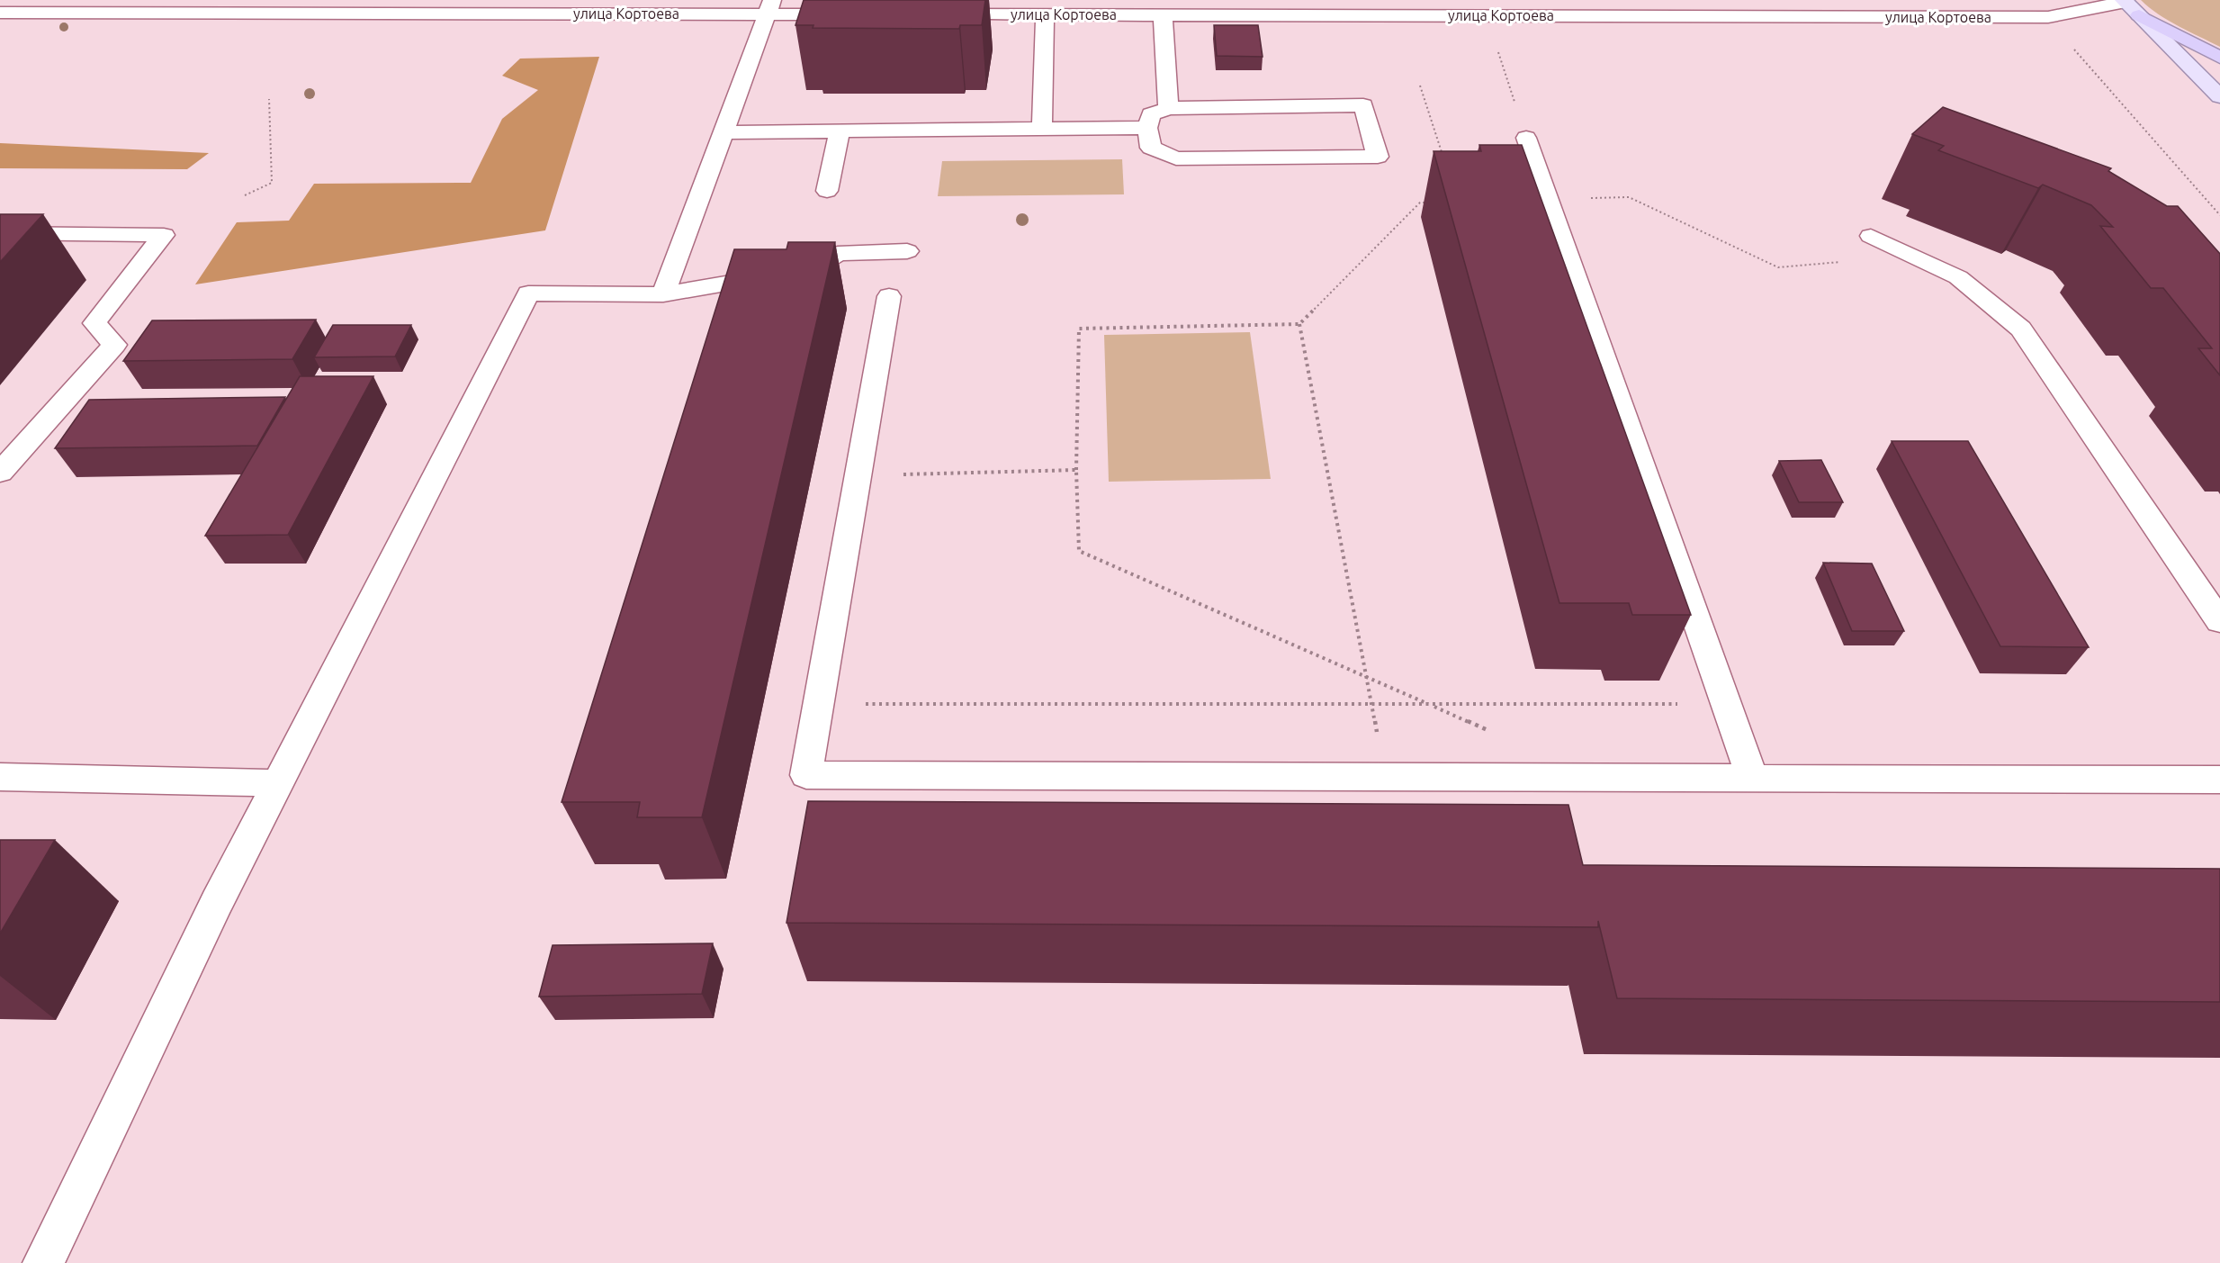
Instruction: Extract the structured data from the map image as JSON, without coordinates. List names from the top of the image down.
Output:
{
  "streets": {
    "lane": ["улица Кортоева"]
  }
}
